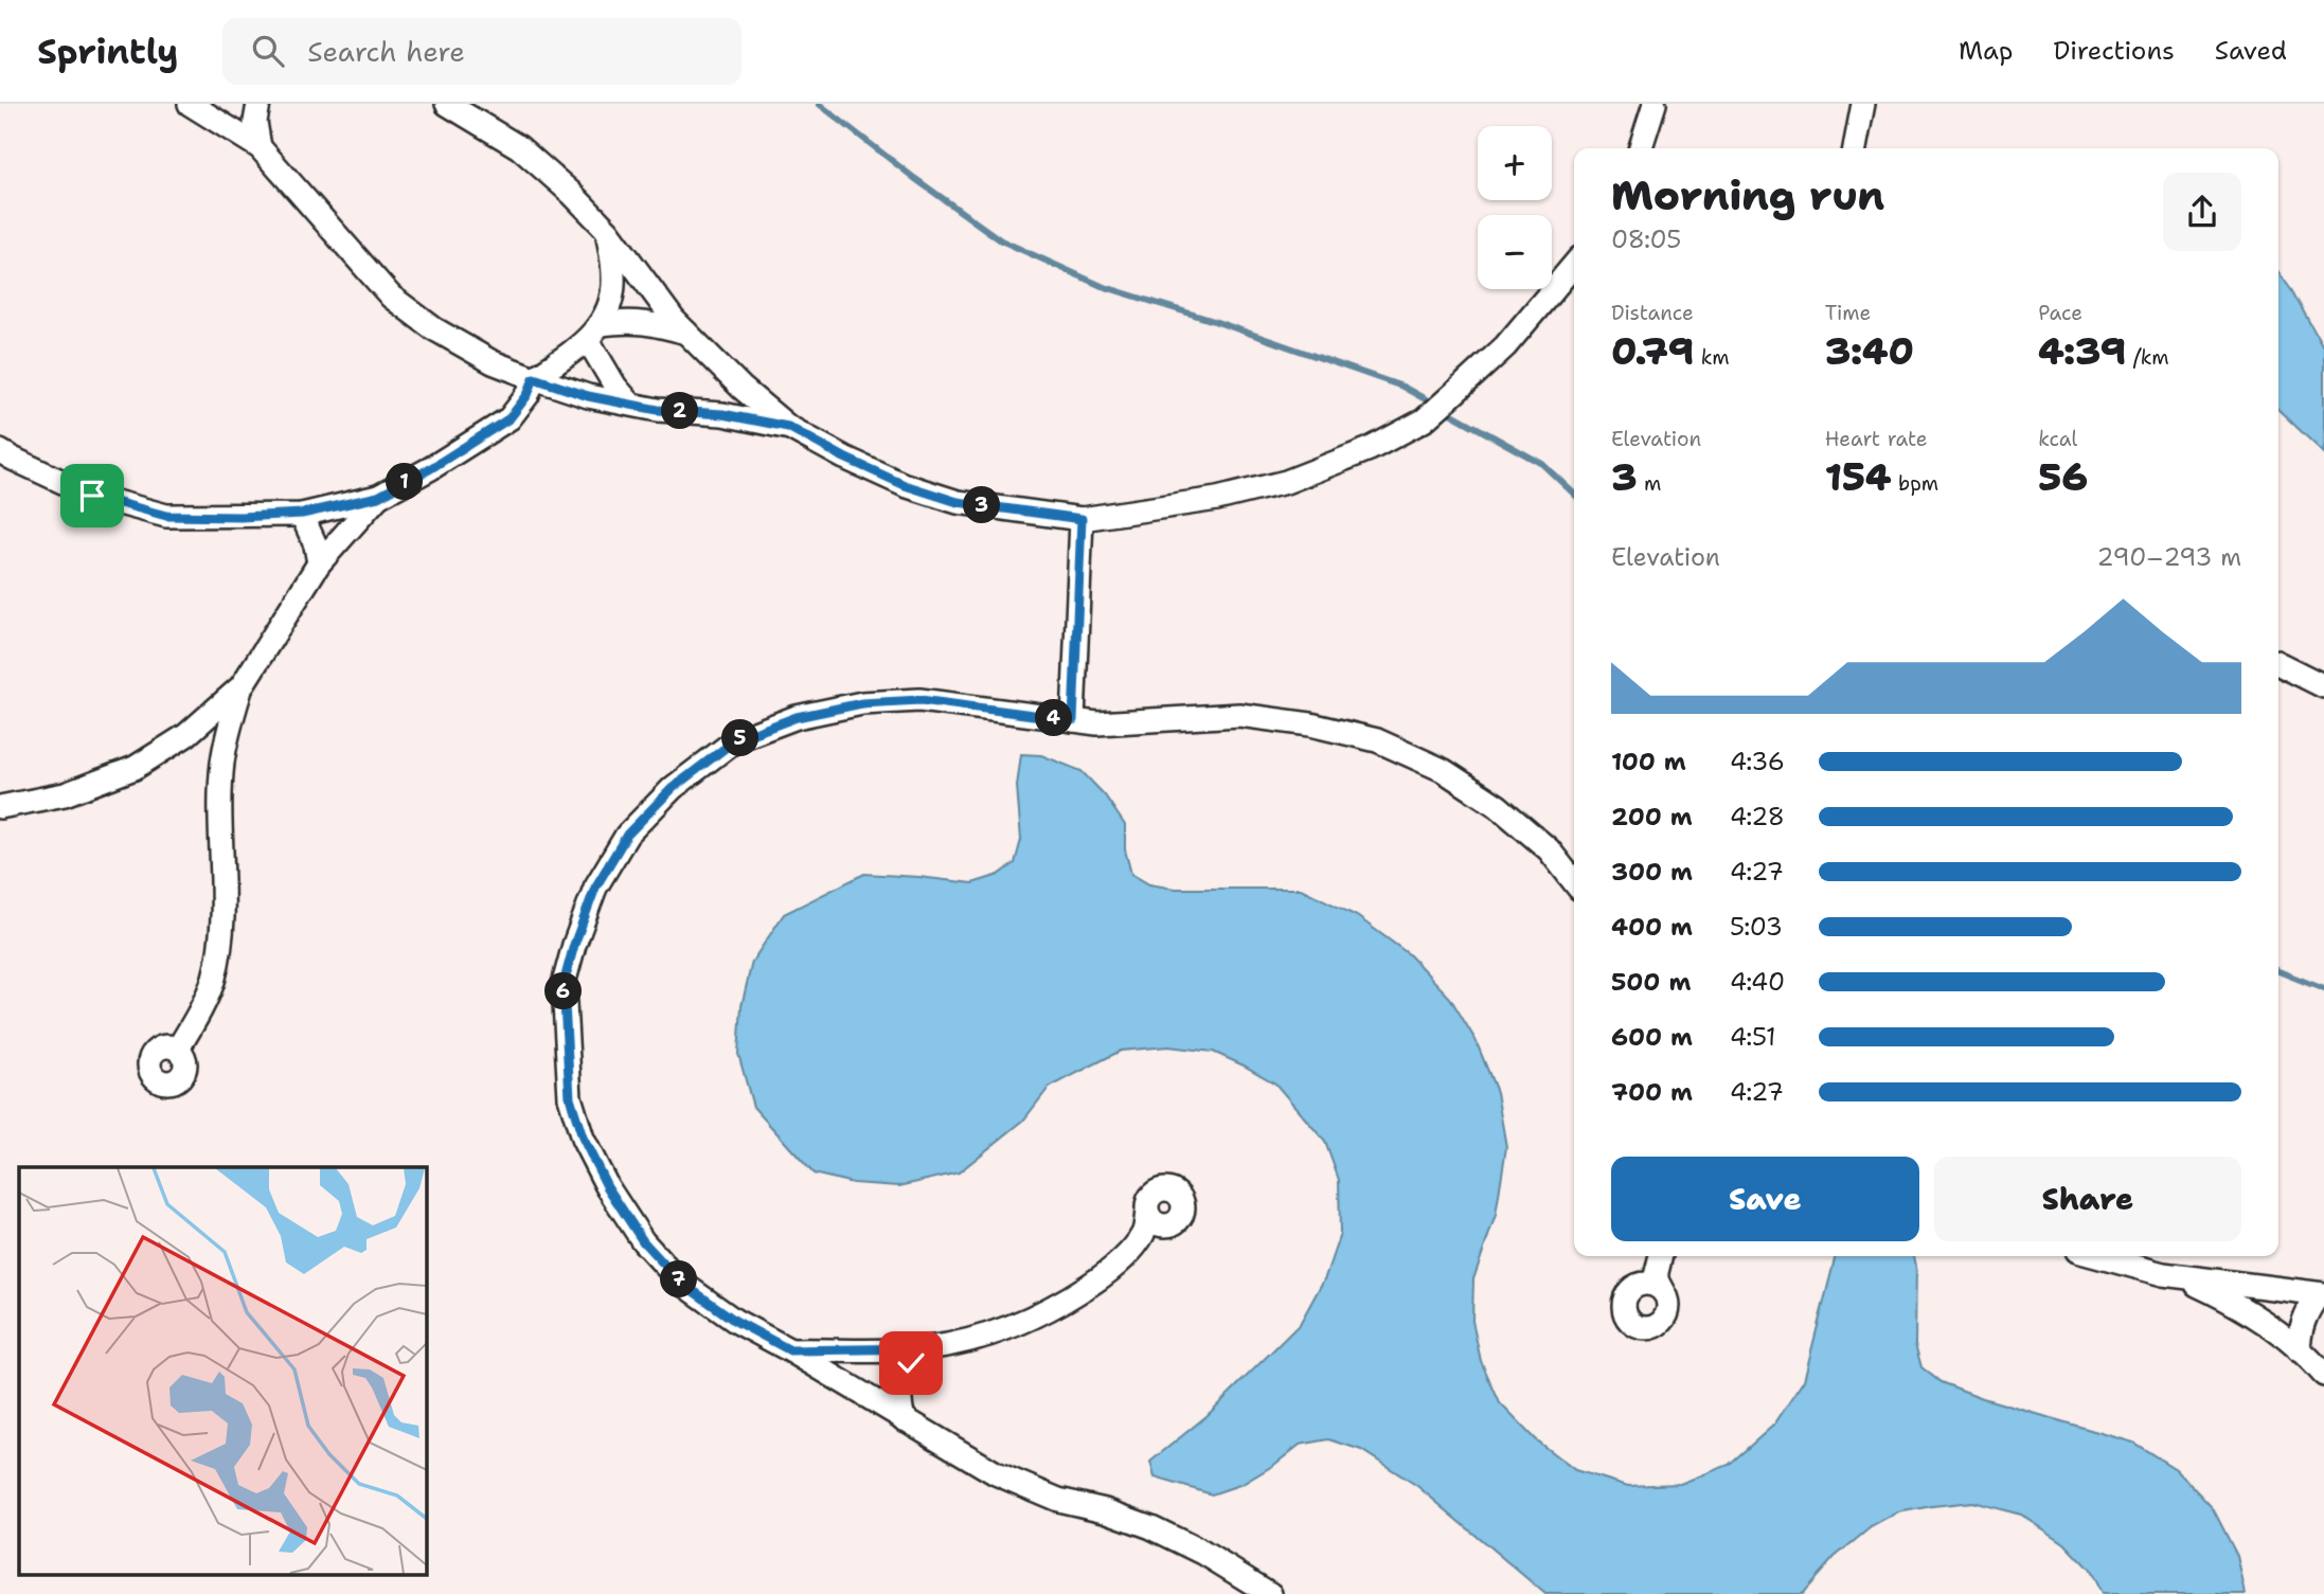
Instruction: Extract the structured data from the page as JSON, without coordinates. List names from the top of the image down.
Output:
{
  "page": {
    "header": "Sprintly",
    "search": "Search here",
    "nav": ["Map", "Directions", "Saved"],
    "map_buttons": ["+", "−"],
    "heading": ["Morning run", "08:05"],
    "stats": [
      ["Distance", "0.79 km"],
      ["Time", "3:40"],
      ["Pace", "4:39 /km"],
      ["Elevation", "3 m"],
      ["Heart rate", "154 bpm"],
      ["kcal", "56"]
    ],
    "pins": [
      "2",
      "1",
      "3",
      "4",
      "5",
      "6",
      "7"
    ],
    "chart": ["Elevation", "290–293 m"],
    "list": [
      {
        "name": "100 m",
        "note": "4:36"
      },
      {
        "name": "200 m",
        "note": "4:28"
      },
      {
        "name": "300 m",
        "note": "4:27"
      },
      {
        "name": "400 m",
        "note": "5:03"
      },
      {
        "name": "500 m",
        "note": "4:40"
      },
      {
        "name": "600 m",
        "note": "4:51"
      },
      {
        "name": "700 m",
        "note": "4:27"
      }
    ],
    "buttons": ["Save", "Share"]
  }
}
